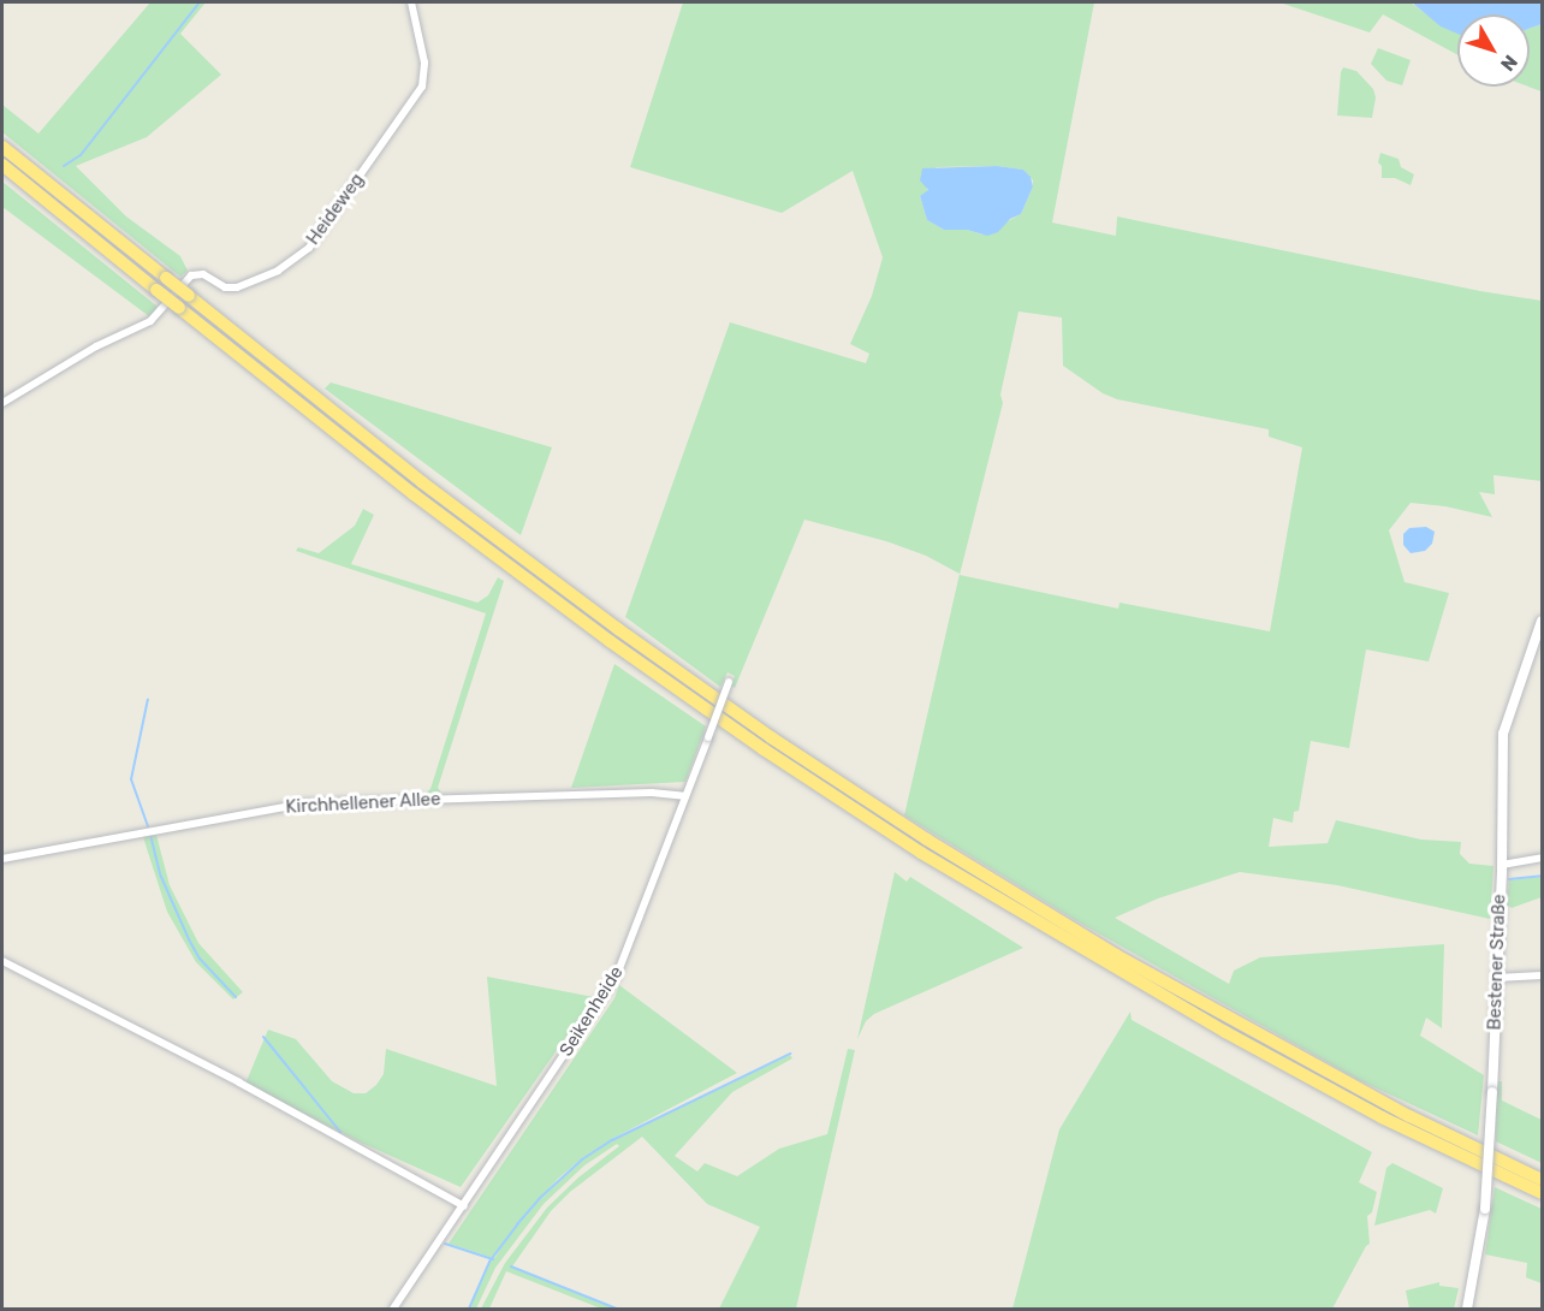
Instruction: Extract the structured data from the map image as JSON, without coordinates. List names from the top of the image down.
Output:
{
  "streets": {
    "street": [
      "Heideweg",
      "Kirchhellener Allee",
      "Bestener Straße",
      "Seikenheide"
    ]
  },
  "crossings": [
    ["Kirchhellener Allee", "Seikenheide"]
  ],
  "north": "bottom right"
}
